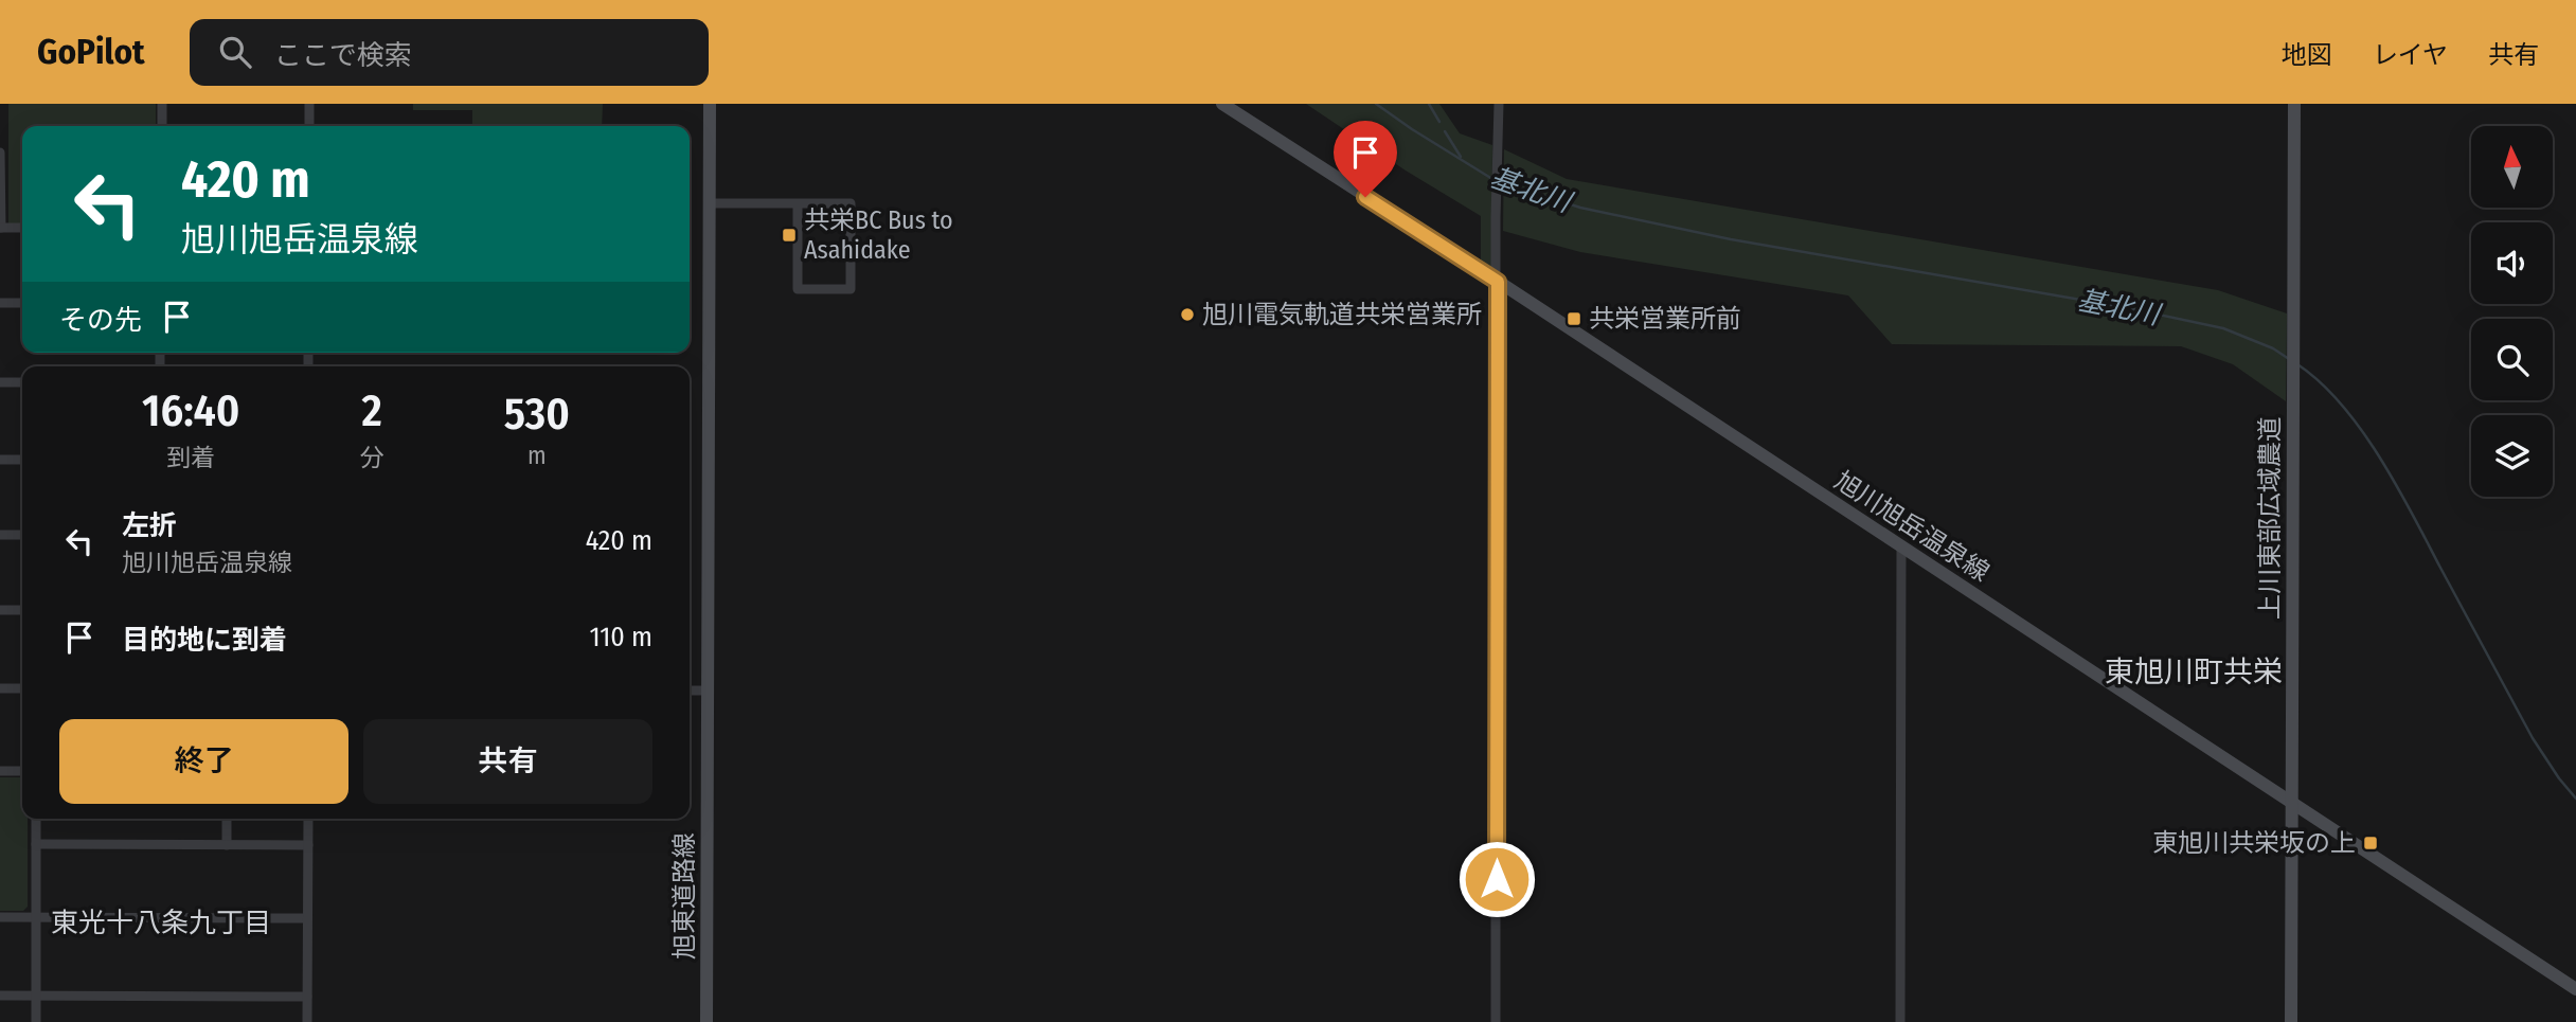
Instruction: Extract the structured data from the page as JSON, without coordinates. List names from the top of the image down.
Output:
{
  "streets": {
    "street": ["上川東部広域農道", "旭川旭岳温泉線", "旭東道路線"]
  },
  "crossings": [
    ["上川東部広域農道", "旭川旭岳温泉線"]
  ],
  "districts": ["東旭川町共栄", "東光十八条九丁目"],
  "water": ["基北川"],
  "places": {
    "transit": ["共栄BC Bus to Asahidake", "共栄営業所前", "東旭川共栄坂の上"],
    "other": ["旭川電気軌道共栄営業所"]
  },
  "north": "top",
  "page": {
    "header": "GoPilot",
    "search": "ここで検索",
    "nav": ["地図", "レイヤ", "共有"],
    "turn": ["420 m", "旭川旭岳温泉線"],
    "then": "その先",
    "eta": [
      "16:40",
      "到着",
      "2",
      "分",
      "530",
      "m"
    ],
    "list": [
      {
        "name": "左折",
        "note": "旭川旭岳温泉線",
        "value": "420 m"
      },
      {
        "name": "目的地に到着",
        "value": "110 m"
      }
    ],
    "buttons": ["終了", "共有"]
  }
}
